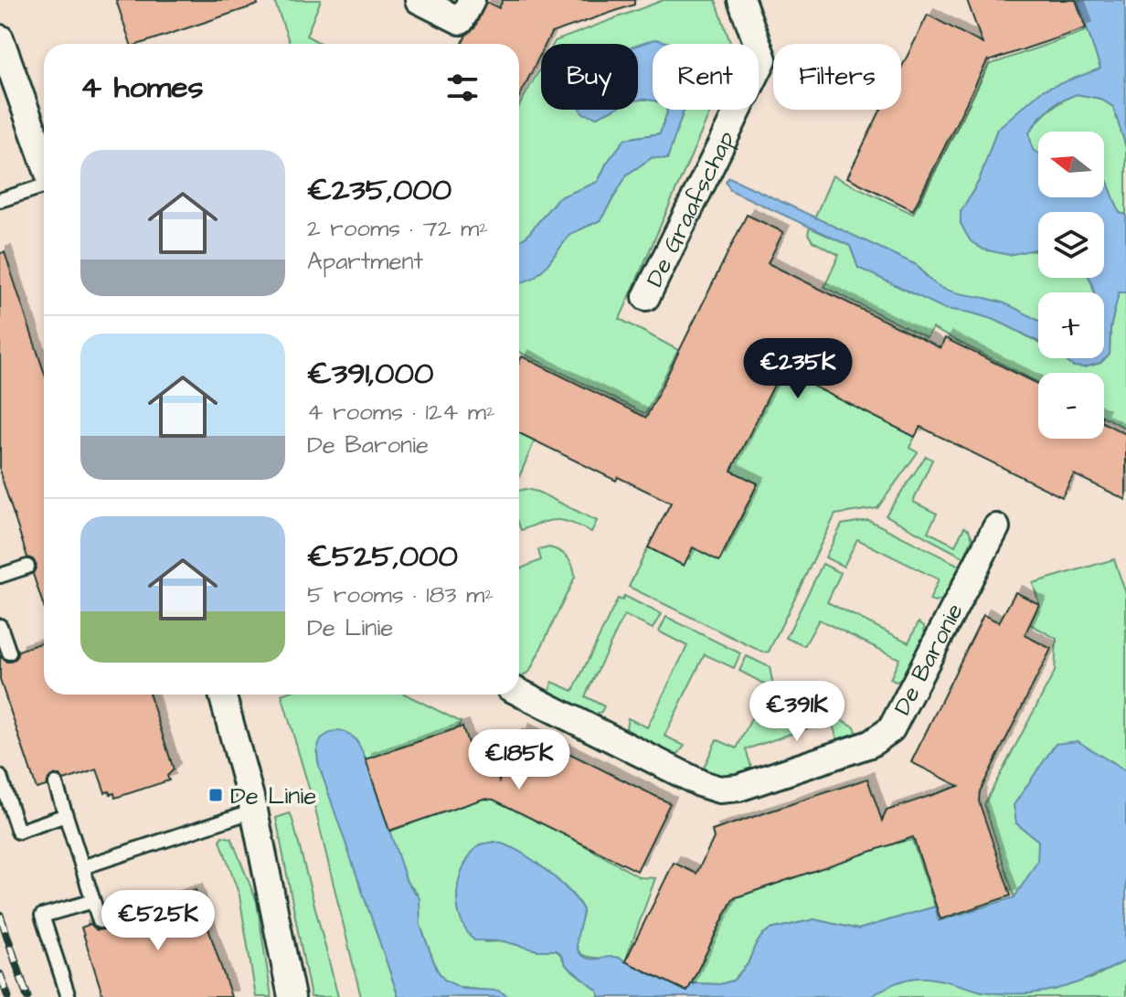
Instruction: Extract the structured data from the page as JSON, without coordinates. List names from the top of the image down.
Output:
{
  "streets": {
    "street": ["De Graafschap", "De Baronie"]
  },
  "places": {
    "transit": ["De Linie"]
  },
  "north": "left",
  "page": {
    "chip": ["Buy", "Rent", "Filters"],
    "heading": "4 homes",
    "map_buttons": ["+", "−"],
    "list": [
      {
        "name": "€235,000",
        "note": "2 rooms · 72 m² · Apartment"
      },
      {
        "name": "€391,000",
        "note": "4 rooms · 124 m² · De Baronie"
      },
      {
        "name": "€525,000",
        "note": "5 rooms · 183 m² · De Linie"
      }
    ],
    "price": [
      "€235K",
      "€391K",
      "€185K",
      "€525K"
    ]
  }
}
